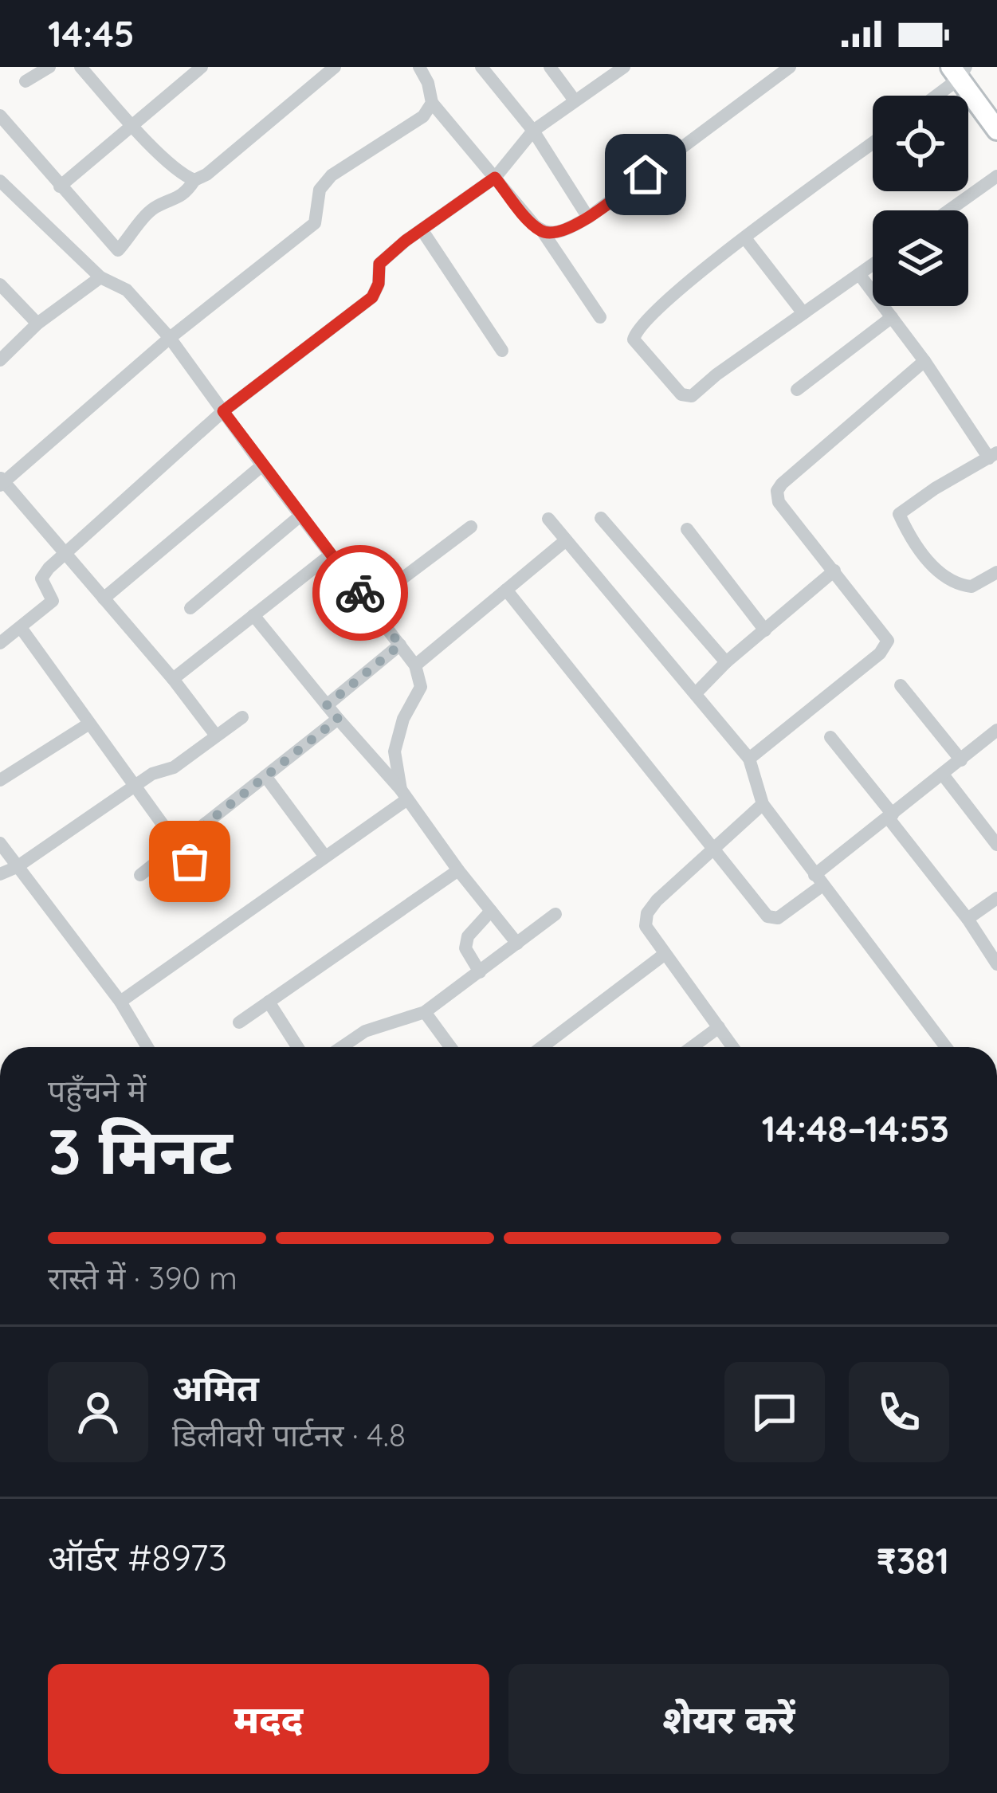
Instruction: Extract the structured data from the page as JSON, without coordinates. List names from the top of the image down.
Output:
{
  "page": {
    "status": "14:45",
    "heading": ["3 मिनट", "पहुँचने में", "14:48–14:53"],
    "panel": [
      "अमित",
      "डिलीवरी पार्टनर · 4.8",
      "ऑर्डर #8973",
      "₹381"
    ],
    "bar": "रास्ते में · 390 m",
    "buttons": ["मदद", "शेयर करें"]
  }
}
